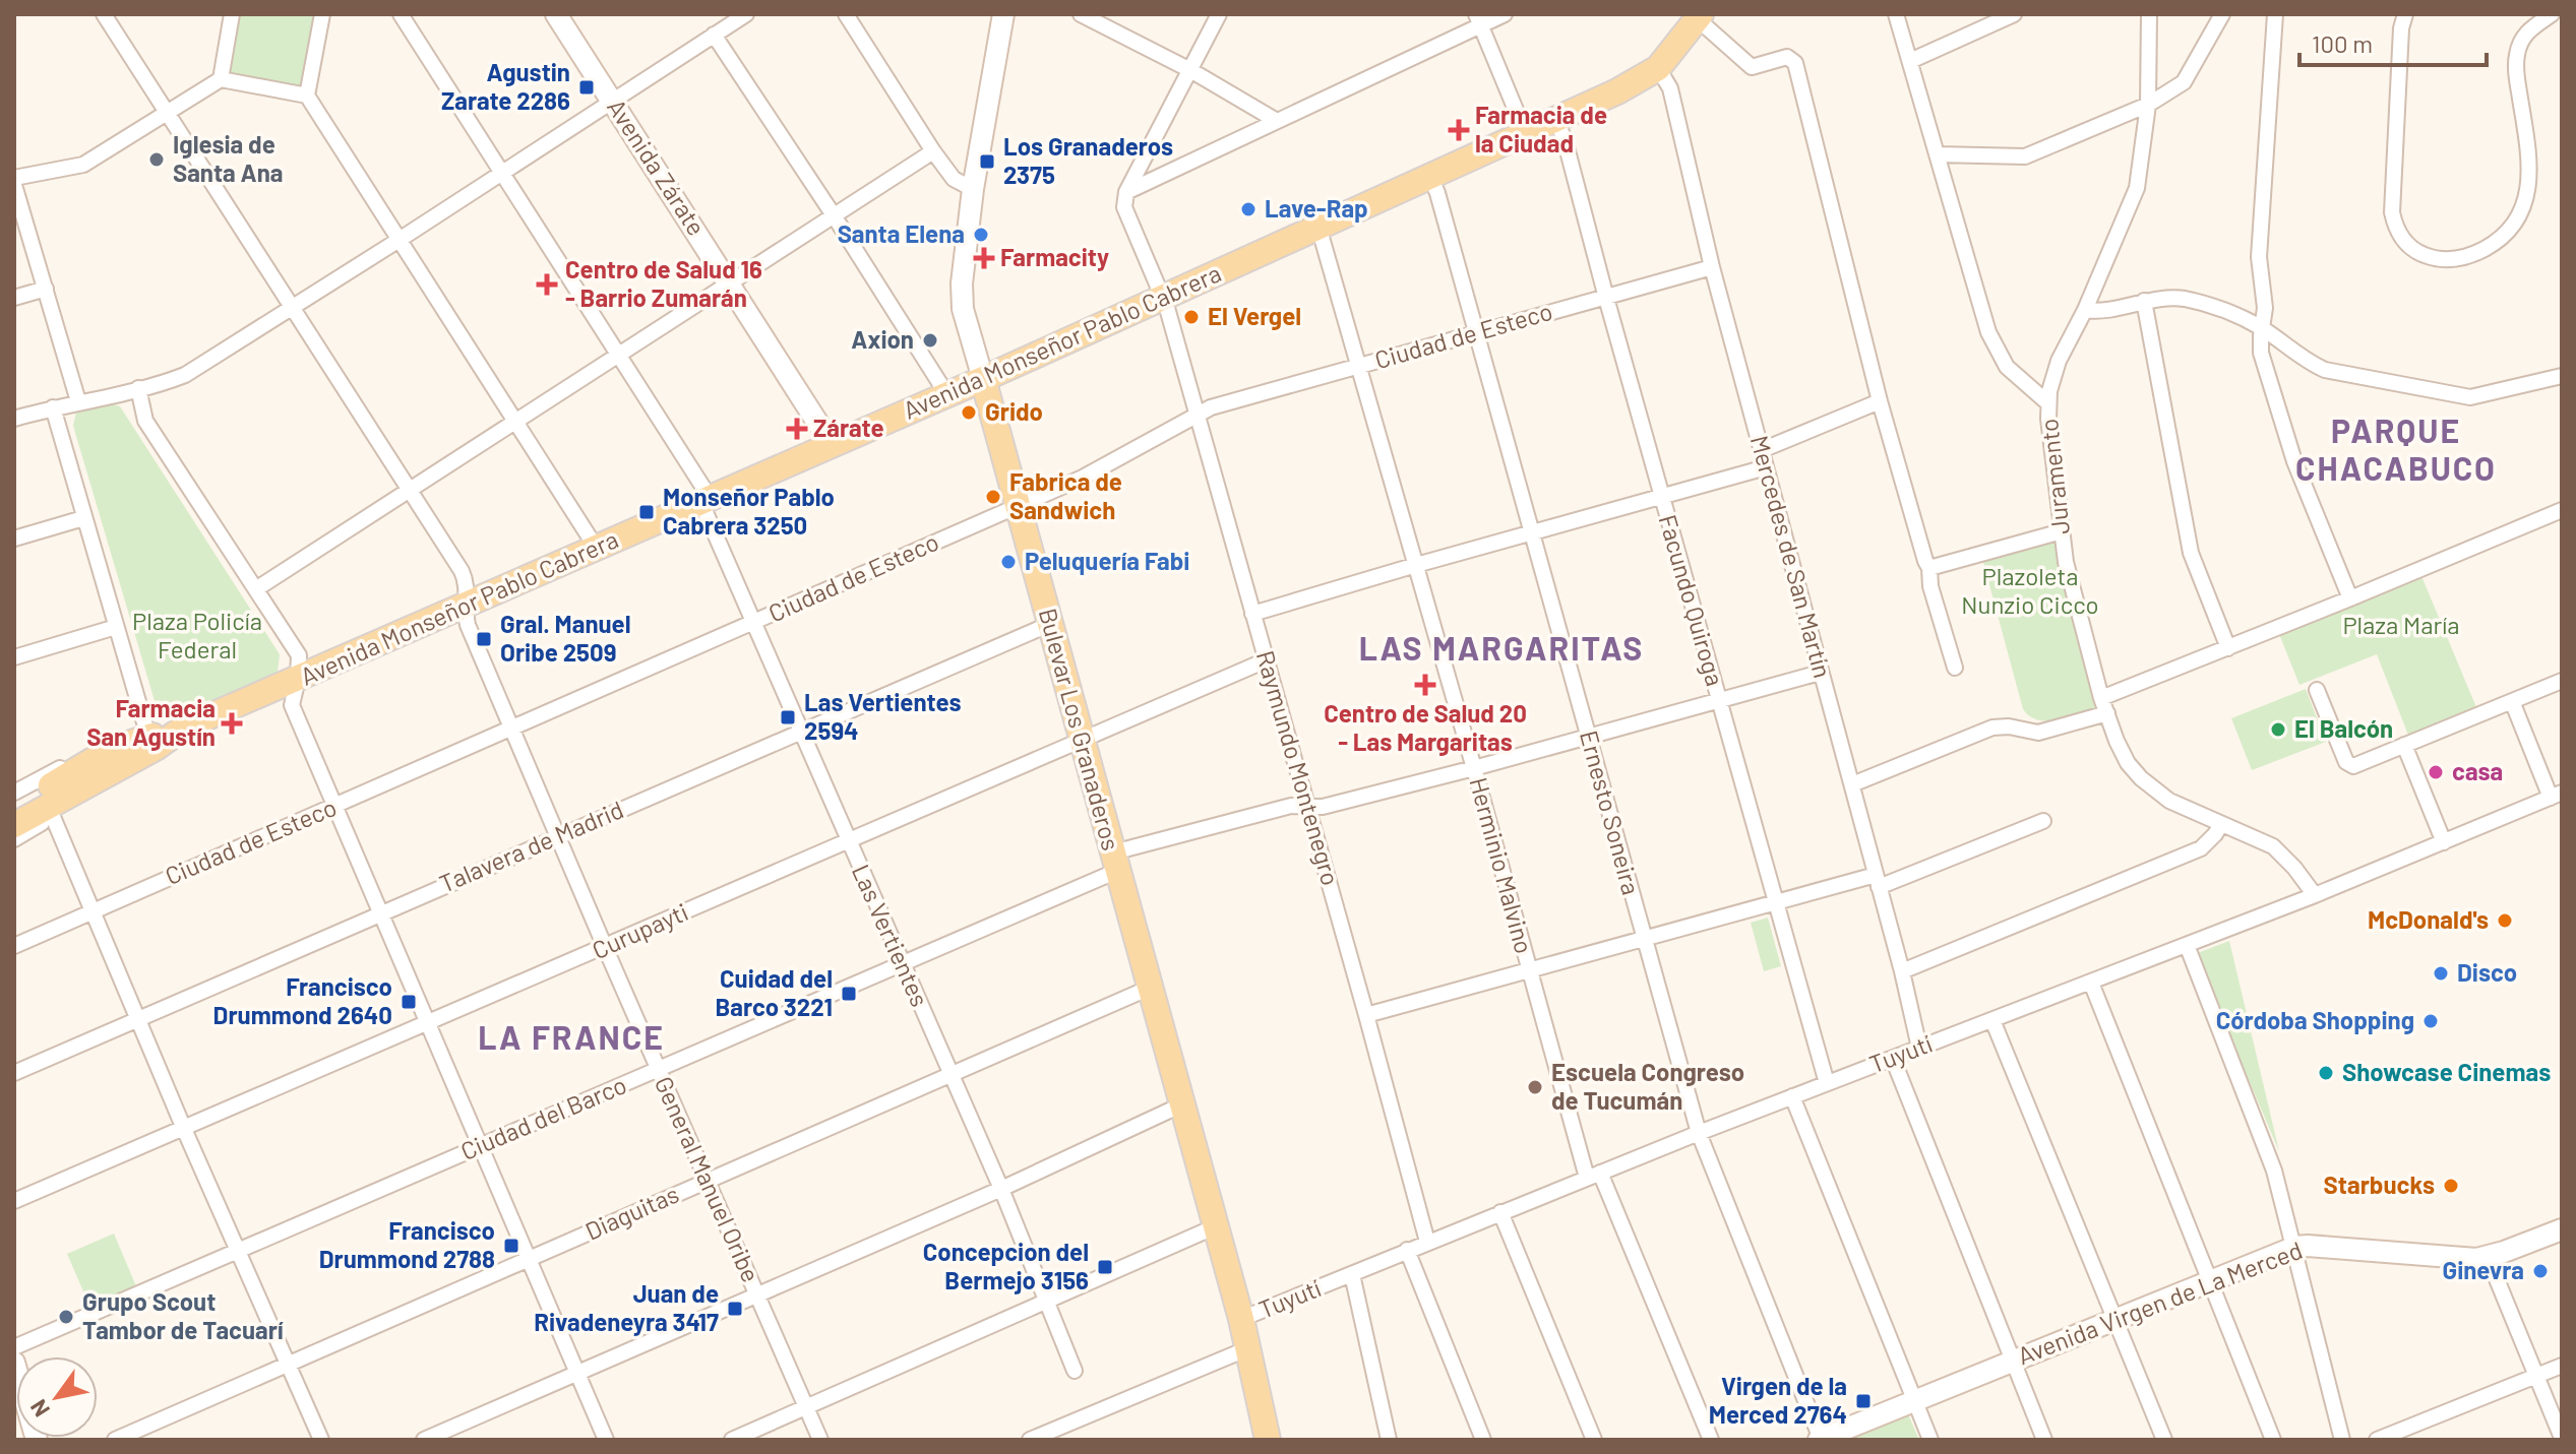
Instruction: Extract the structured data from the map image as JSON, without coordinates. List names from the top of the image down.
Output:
{
  "streets": {
    "main road": [
      "Avenida Zárate",
      "Avenida Monseñor Pablo Cabrera",
      "Bulevar Los Granaderos",
      "Avenida Virgen de La Merced"
    ],
    "street": [
      "Ciudad de Esteco",
      "Juramento",
      "Mercedes de San Martín",
      "Facundo Quiroga",
      "Raymundo Montenegro",
      "Ernesto Soneira",
      "Talavera de Madrid",
      "Herminio Malvino",
      "Curupayti",
      "Las Vertientes",
      "Tuyutí",
      "Ciudad del Barco",
      "General Manuel Oribe",
      "Diaguitas"
    ]
  },
  "crossings": [
    ["Avenida Zárate", "Avenida Monseñor Pablo Cabrera"],
    ["Ciudad de Esteco", "Mercedes de San Martín"],
    ["Ciudad de Esteco", "Facundo Quiroga"],
    ["Ciudad de Esteco", "Bulevar Los Granaderos"],
    ["Ciudad de Esteco", "Raymundo Montenegro"],
    ["Ciudad de Esteco", "Ernesto Soneira"],
    ["Ciudad de Esteco", "Herminio Malvino"],
    ["Ciudad de Esteco", "Las Vertientes"],
    ["Ciudad de Esteco", "General Manuel Oribe"],
    ["Avenida Monseñor Pablo Cabrera", "Mercedes de San Martín"],
    ["Avenida Monseñor Pablo Cabrera", "Facundo Quiroga"],
    ["Avenida Monseñor Pablo Cabrera", "Bulevar Los Granaderos"],
    ["Avenida Monseñor Pablo Cabrera", "Raymundo Montenegro"],
    ["Avenida Monseñor Pablo Cabrera", "Ernesto Soneira"],
    ["Avenida Monseñor Pablo Cabrera", "Herminio Malvino"],
    ["Avenida Monseñor Pablo Cabrera", "Las Vertientes"],
    ["Avenida Monseñor Pablo Cabrera", "General Manuel Oribe"],
    ["Juramento", "Tuyutí"],
    ["Mercedes de San Martín", "Tuyutí"],
    ["Mercedes de San Martín", "Ciudad del Barco"],
    ["Facundo Quiroga", "Tuyutí"],
    ["Facundo Quiroga", "Ciudad del Barco"],
    ["Bulevar Los Granaderos", "Talavera de Madrid"],
    ["Bulevar Los Granaderos", "Curupayti"],
    ["Bulevar Los Granaderos", "Tuyutí"],
    ["Bulevar Los Granaderos", "Ciudad del Barco"],
    ["Bulevar Los Granaderos", "Diaguitas"],
    ["Raymundo Montenegro", "Curupayti"],
    ["Raymundo Montenegro", "Tuyutí"],
    ["Raymundo Montenegro", "Ciudad del Barco"],
    ["Ernesto Soneira", "Tuyutí"],
    ["Ernesto Soneira", "Ciudad del Barco"],
    ["Ernesto Soneira", "Avenida Virgen de La Merced"],
    ["Talavera de Madrid", "Las Vertientes"],
    ["Talavera de Madrid", "General Manuel Oribe"],
    ["Herminio Malvino", "Tuyutí"],
    ["Herminio Malvino", "Ciudad del Barco"],
    ["Curupayti", "Las Vertientes"],
    ["Curupayti", "General Manuel Oribe"],
    ["Las Vertientes", "Ciudad del Barco"],
    ["Las Vertientes", "Diaguitas"],
    ["Ciudad del Barco", "General Manuel Oribe"],
    ["General Manuel Oribe", "Diaguitas"]
  ],
  "districts": ["PARQUE CHACABUCO", "LAS MARGARITAS", "LA FRANCE"],
  "parks": ["Plazoleta Nunzio Cicco", "Plaza Policía Federal", "Plaza María"],
  "places": {
    "transit": [
      "Agustin Zarate 2286",
      "Los Granaderos 2375",
      "Monseñor Pablo Cabrera 3250",
      "Gral. Manuel Oribe 2509",
      "Las Vertientes 2594",
      "Cuidad del Barco 3221",
      "Francisco Drummond 2640",
      "Francisco Drummond 2788",
      "Concepcion del Bermejo 3156",
      "Juan de Rivadeneyra 3417",
      "Virgen de la Merced 2764"
    ],
    "health": [
      "Farmacia de la Ciudad",
      "Farmacity",
      "Centro de Salud 16 - Barrio Zumarán",
      "Zárate",
      "Centro de Salud 20 - Las Margaritas",
      "Farmacia San Agustín"
    ],
    "other": [
      "Iglesia de Santa Ana",
      "Lave-Rap",
      "Santa Elena",
      "El Vergel",
      "Axion",
      "Grido",
      "Fabrica de Sandwich",
      "Peluquería Fabi",
      "El Balcón",
      "casa",
      "McDonald's",
      "Disco",
      "Córdoba Shopping",
      "Showcase Cinemas",
      "Escuela Congreso de Tucumán",
      "Starbucks",
      "Ginevra",
      "Grupo Scout Tambor de Tacuarí"
    ]
  },
  "scale_bar": "100 m",
  "north": "bottom left"
}
